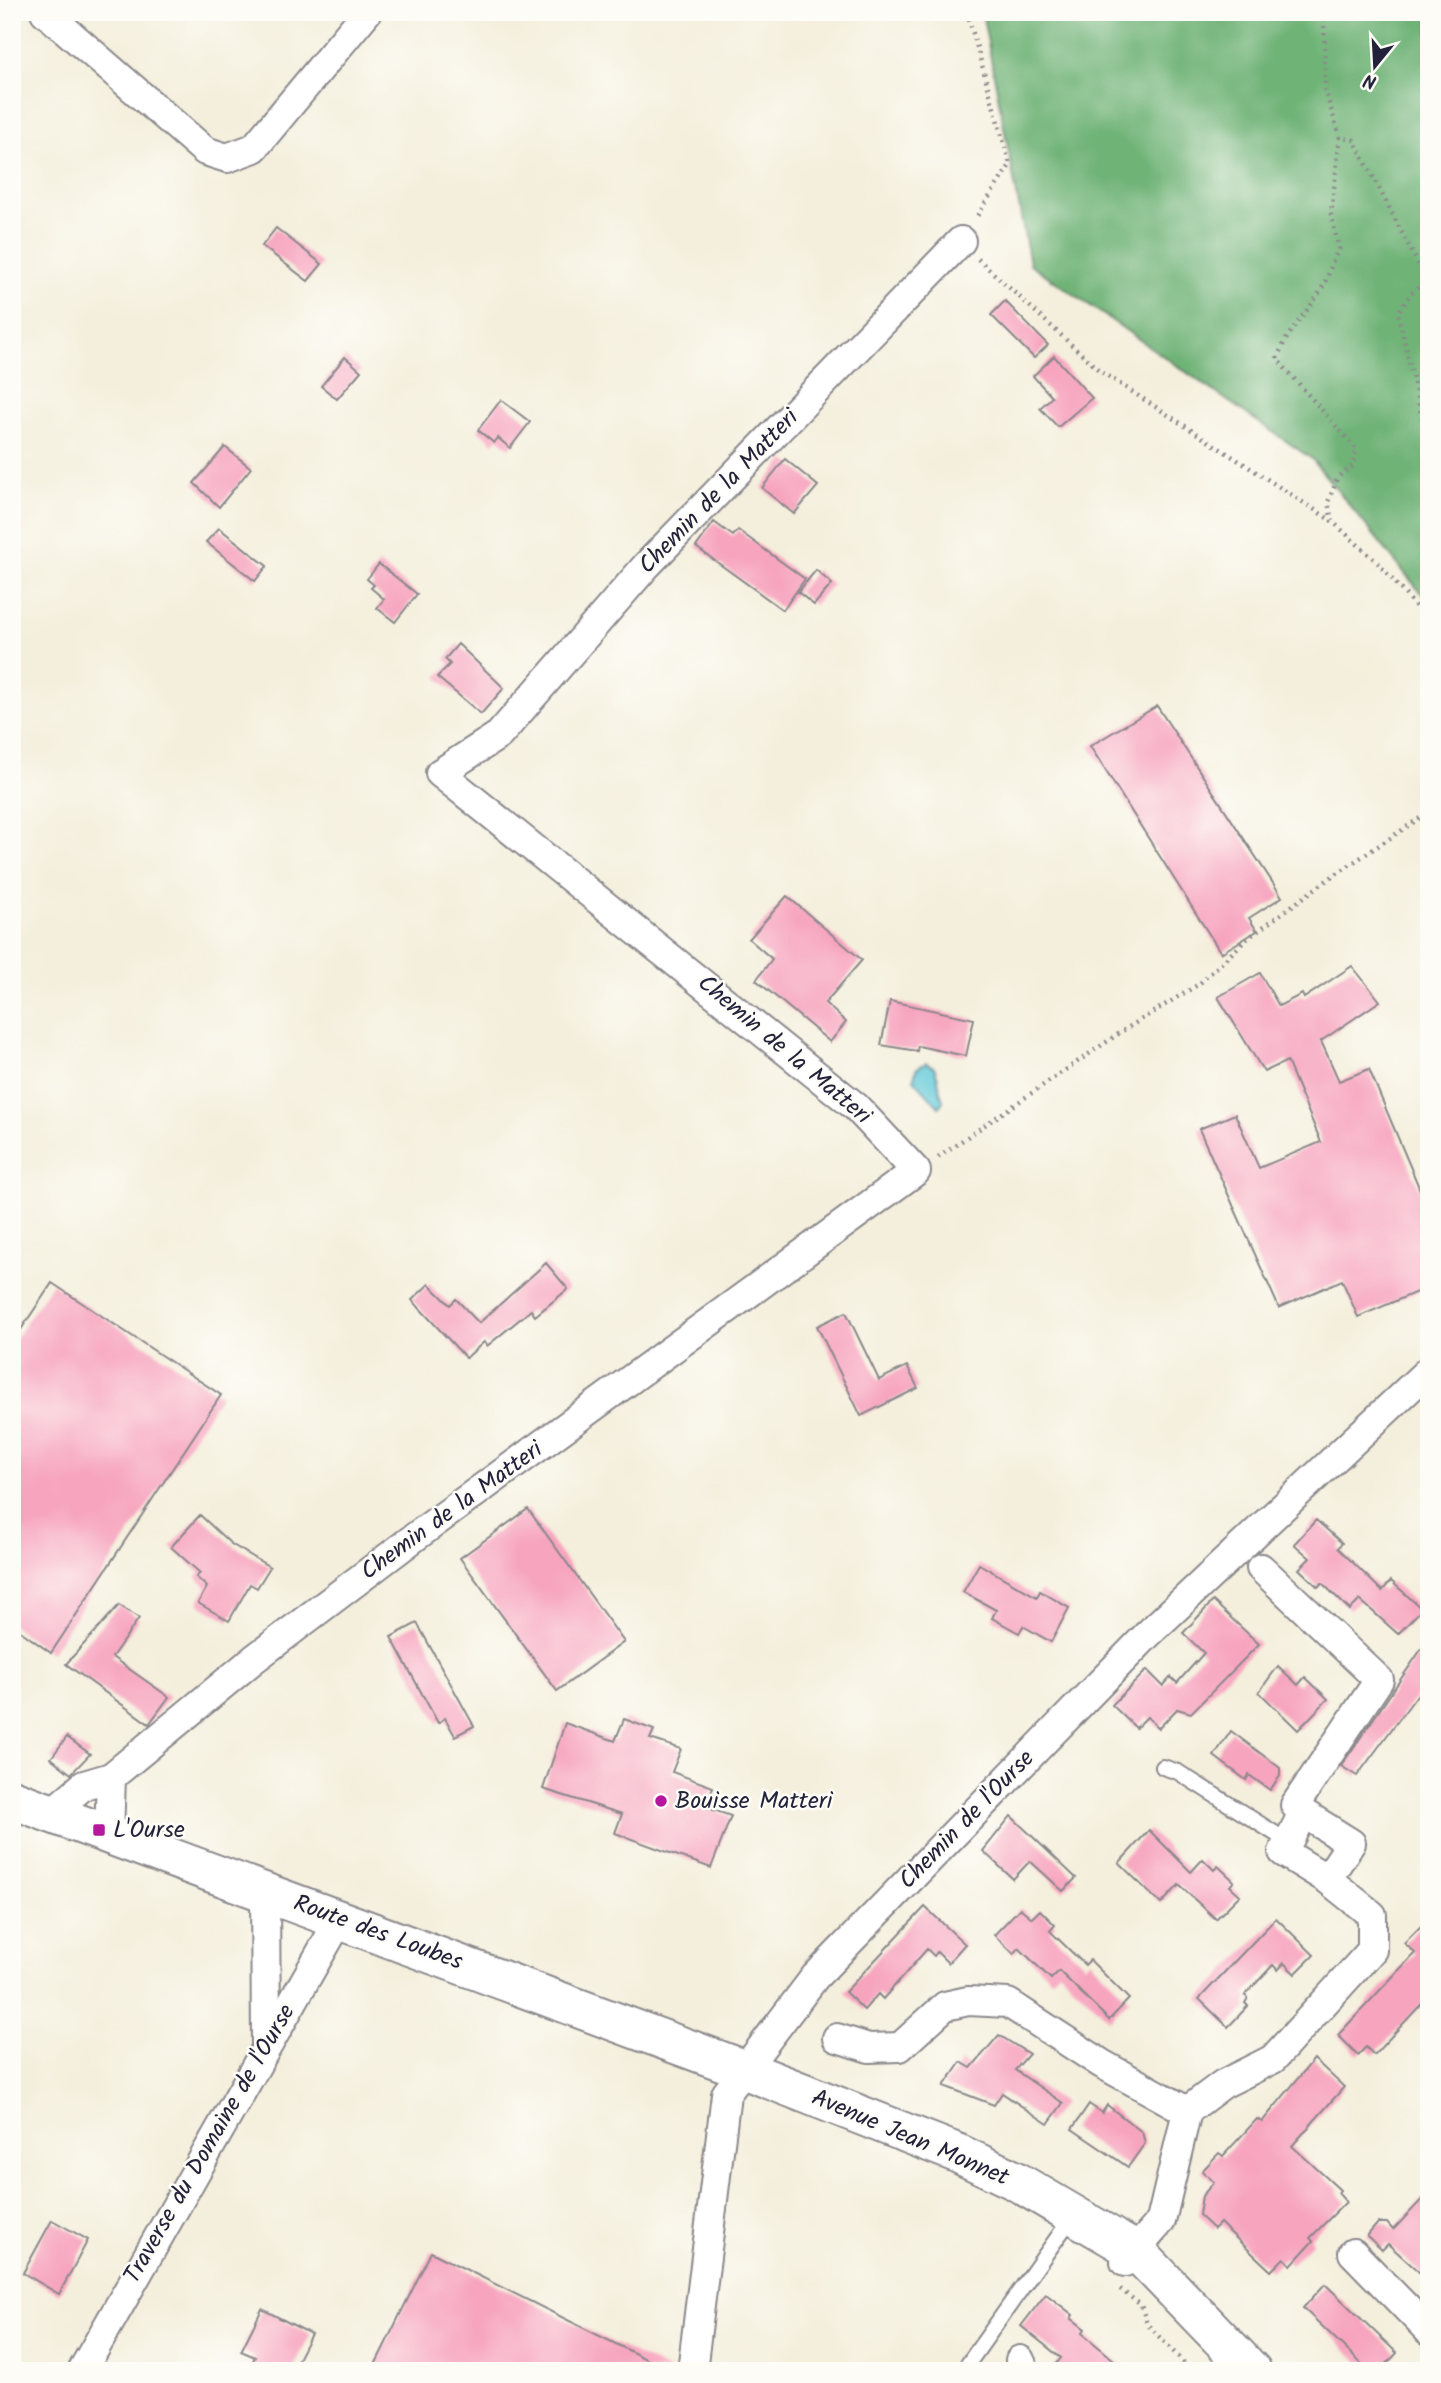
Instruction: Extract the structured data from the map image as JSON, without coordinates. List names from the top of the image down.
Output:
{
  "streets": {
    "main road": ["Route des Loubes", "Avenue Jean Monnet"],
    "street": ["Chemin de la Matteri", "Chemin de l'Ourse", "Traverse du Domaine de l'Ourse"]
  },
  "crossings": [
    ["Chemin de la Matteri", "Route des Loubes"],
    ["Chemin de l'Ourse", "Route des Loubes"],
    ["Chemin de l'Ourse", "Avenue Jean Monnet"],
    ["Route des Loubes", "Avenue Jean Monnet"],
    ["Route des Loubes", "Traverse du Domaine de l'Ourse"]
  ],
  "places": {
    "other": ["Bouisse Matteri"],
    "transit": ["L'Ourse"]
  },
  "north": "bottom"
}
